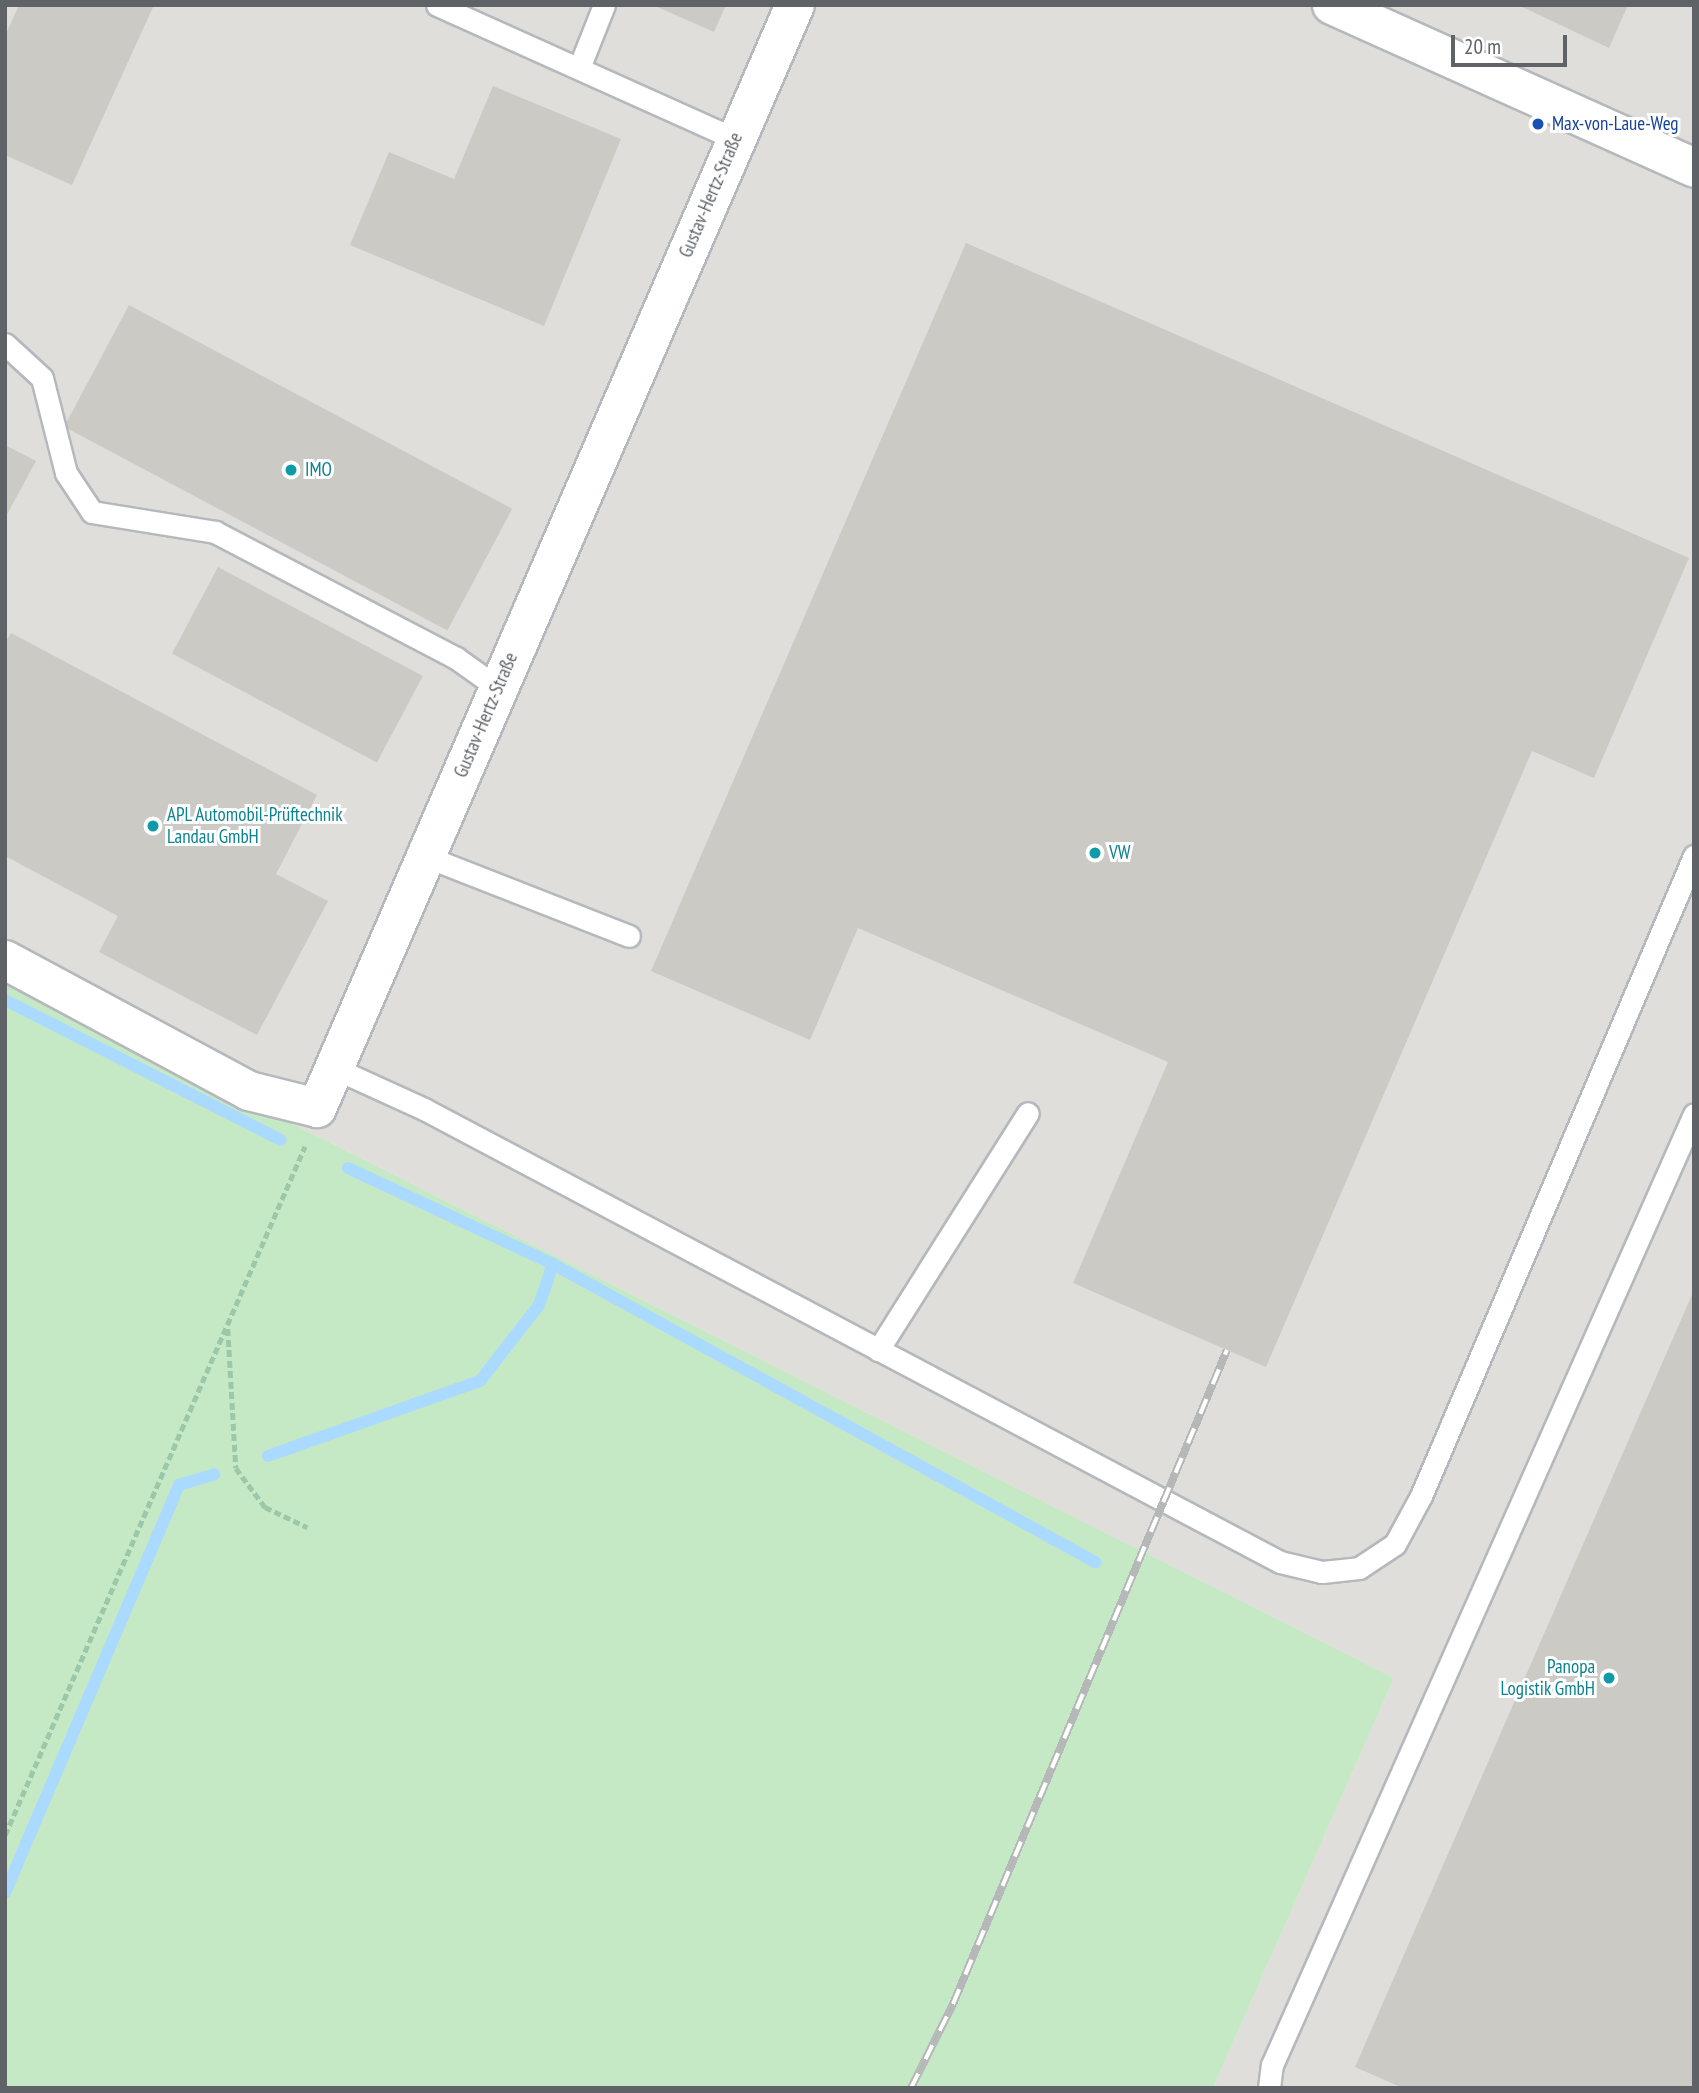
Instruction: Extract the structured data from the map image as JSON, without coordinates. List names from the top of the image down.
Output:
{
  "streets": {
    "street": ["Gustav-Hertz-Straße"]
  },
  "places": [
    "Max-von-Laue-Weg",
    "IMO",
    "APL Automobil-Prüftechnik Landau GmbH",
    "VW",
    "Panopa Logistik GmbH"
  ],
  "scale_bar": "20 m"
}
